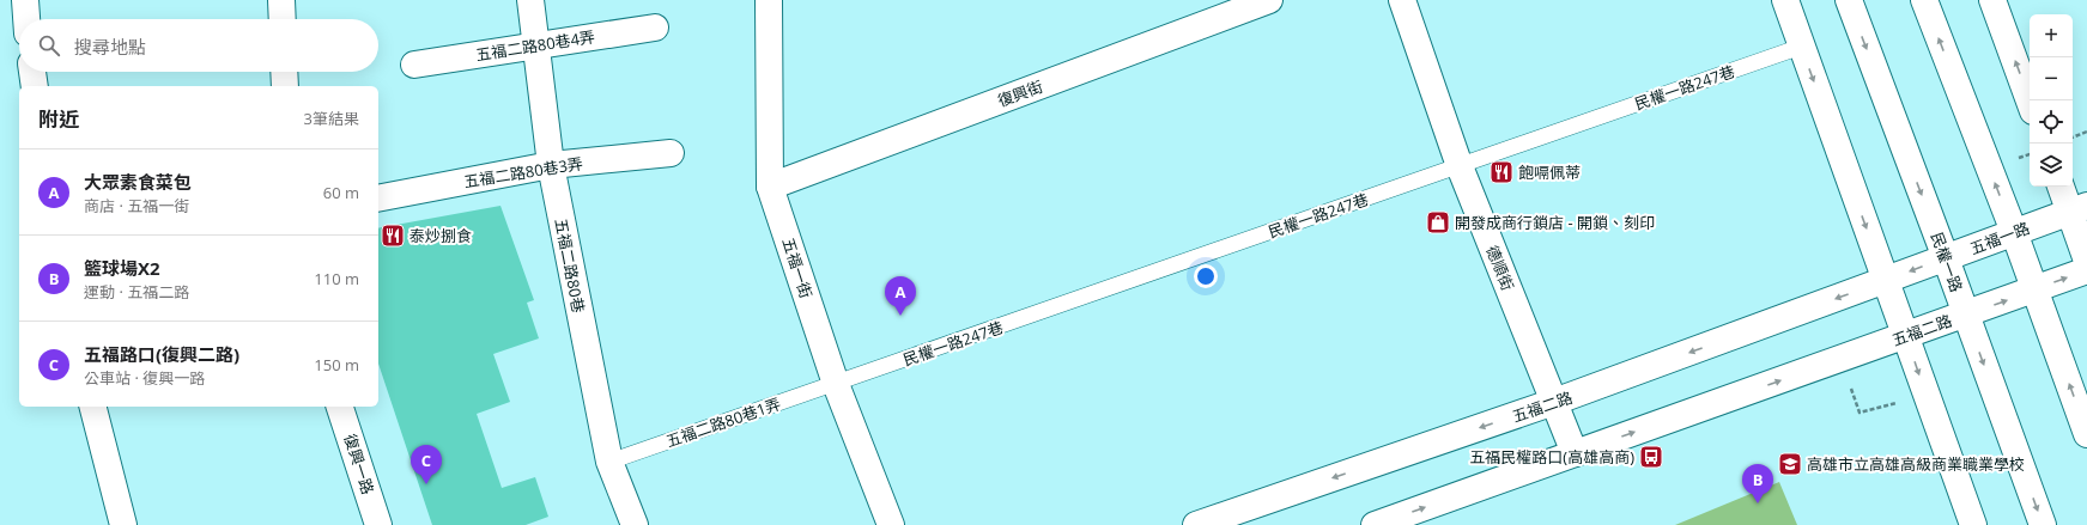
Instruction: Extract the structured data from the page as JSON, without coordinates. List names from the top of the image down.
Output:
{
  "streets": {
    "street": [
      "五福二路80巷4弄",
      "復興街",
      "五福二路80巷3弄",
      "五福一路",
      "民權一路",
      "五福二路80巷",
      "五福一街",
      "德順街",
      "五福二路",
      "復興一路"
    ],
    "lane": ["民權一路247巷", "五福二路80巷1弄"]
  },
  "crossings": [
    ["五福二路80巷4弄", "五福二路80巷"],
    ["民權一路247巷", "五福一街"],
    ["民權一路247巷", "德順街"],
    ["民權一路247巷", "五福二路80巷1弄"],
    ["復興街", "五福一街"],
    ["五福二路80巷3弄", "五福二路80巷"],
    ["五福一路", "民權一路"],
    ["五福一路", "五福二路"],
    ["民權一路", "五福二路"],
    ["五福二路80巷", "五福二路80巷1弄"],
    ["五福一街", "五福二路80巷1弄"],
    ["德順街", "五福二路"]
  ],
  "places": {
    "restaurant": ["飽嗝佩蒂", "泰炒捌食"],
    "shop": ["開發成商行鎖店 - 開鎖、刻印"],
    "bus stop": ["五福民權路口(高雄高商)"],
    "school or university": ["高雄市立高雄高級商業職業學校"]
  },
  "page": {
    "map_buttons": ["+", "−"],
    "search": "搜尋地點",
    "heading": ["附近", "3筆結果"],
    "list": [
      {
        "mark": "A",
        "name": "大眾素食菜包",
        "note": "商店 · 五福一街",
        "value": "60 m"
      },
      {
        "mark": "B",
        "name": "籃球場X2",
        "note": "運動 · 五福二路",
        "value": "110 m"
      },
      {
        "mark": "C",
        "name": "五福路口(復興二路)",
        "note": "公車站 · 復興一路",
        "value": "150 m"
      }
    ],
    "pins": ["A", "C", "B"]
  }
}
